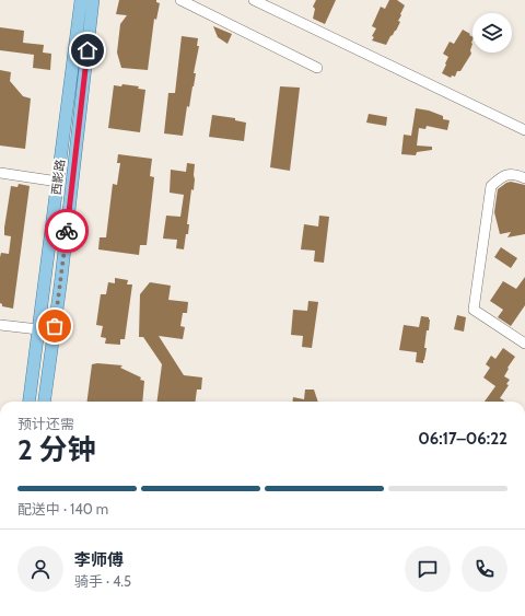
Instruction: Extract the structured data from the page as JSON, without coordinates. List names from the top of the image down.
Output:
{
  "streets": {
    "main road": ["西影路"]
  },
  "page": {
    "heading": ["2 分钟", "预计还需", "06:17–06:22"],
    "panel": ["李师傅", "骑手 · 4.5"],
    "bar": "配送中 · 140 m"
  }
}
